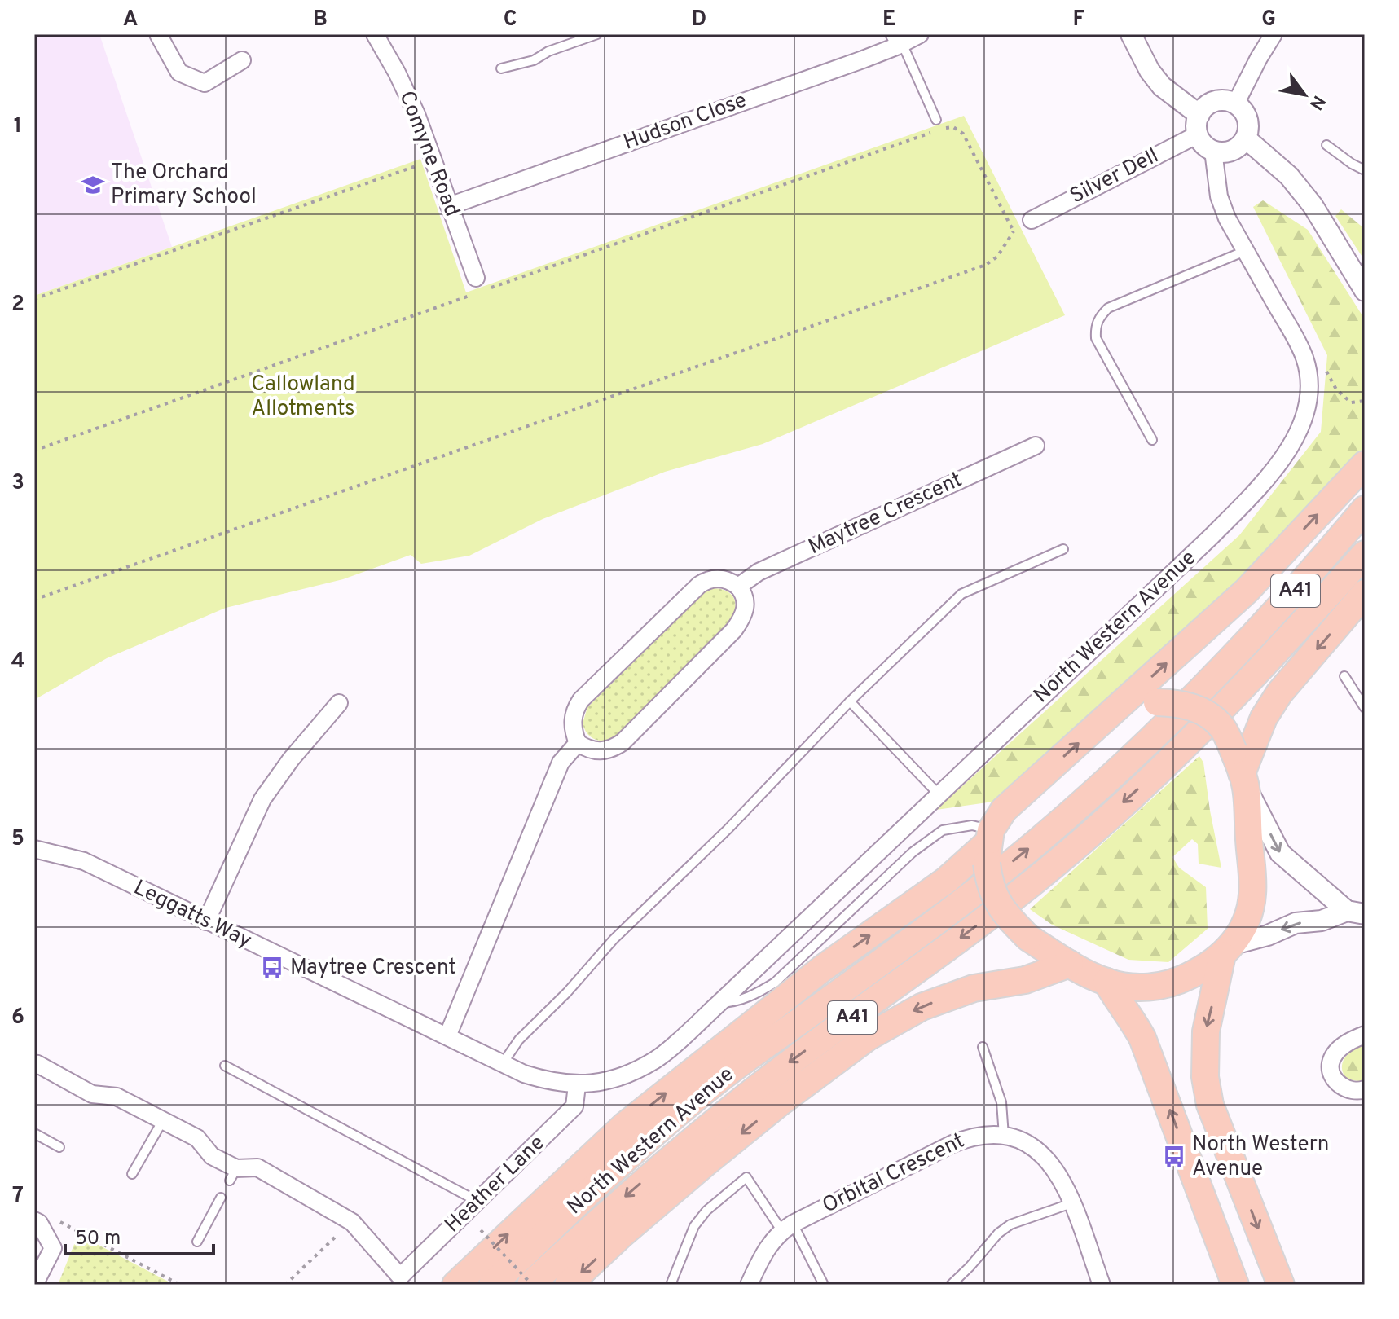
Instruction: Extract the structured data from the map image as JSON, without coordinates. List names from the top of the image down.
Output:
{
  "streets": {
    "highway": ["A41", "North Western Avenue"],
    "street": [
      "Hudson Close",
      "Comyne Road",
      "Silver Dell",
      "Maytree Crescent",
      "Leggatts Way",
      "Orbital Crescent",
      "Heather Lane"
    ]
  },
  "crossings": [
    ["Hudson Close", "Comyne Road"],
    ["Silver Dell", "North Western Avenue"],
    ["North Western Avenue", "Leggatts Way"],
    ["North Western Avenue", "Heather Lane"]
  ],
  "parks": ["Callowland Allotments"],
  "places": {
    "school or university": ["The Orchard Primary School"],
    "bus stop": ["Maytree Crescent", "North Western Avenue"]
  },
  "scale_bar": "50 m",
  "north": "bottom right",
  "grid": {
    "columns": [
      "A",
      "B",
      "C",
      "D",
      "E",
      "F",
      "G"
    ],
    "rows": [
      "1",
      "2",
      "3",
      "4",
      "5",
      "6",
      "7"
    ]
  }
}
